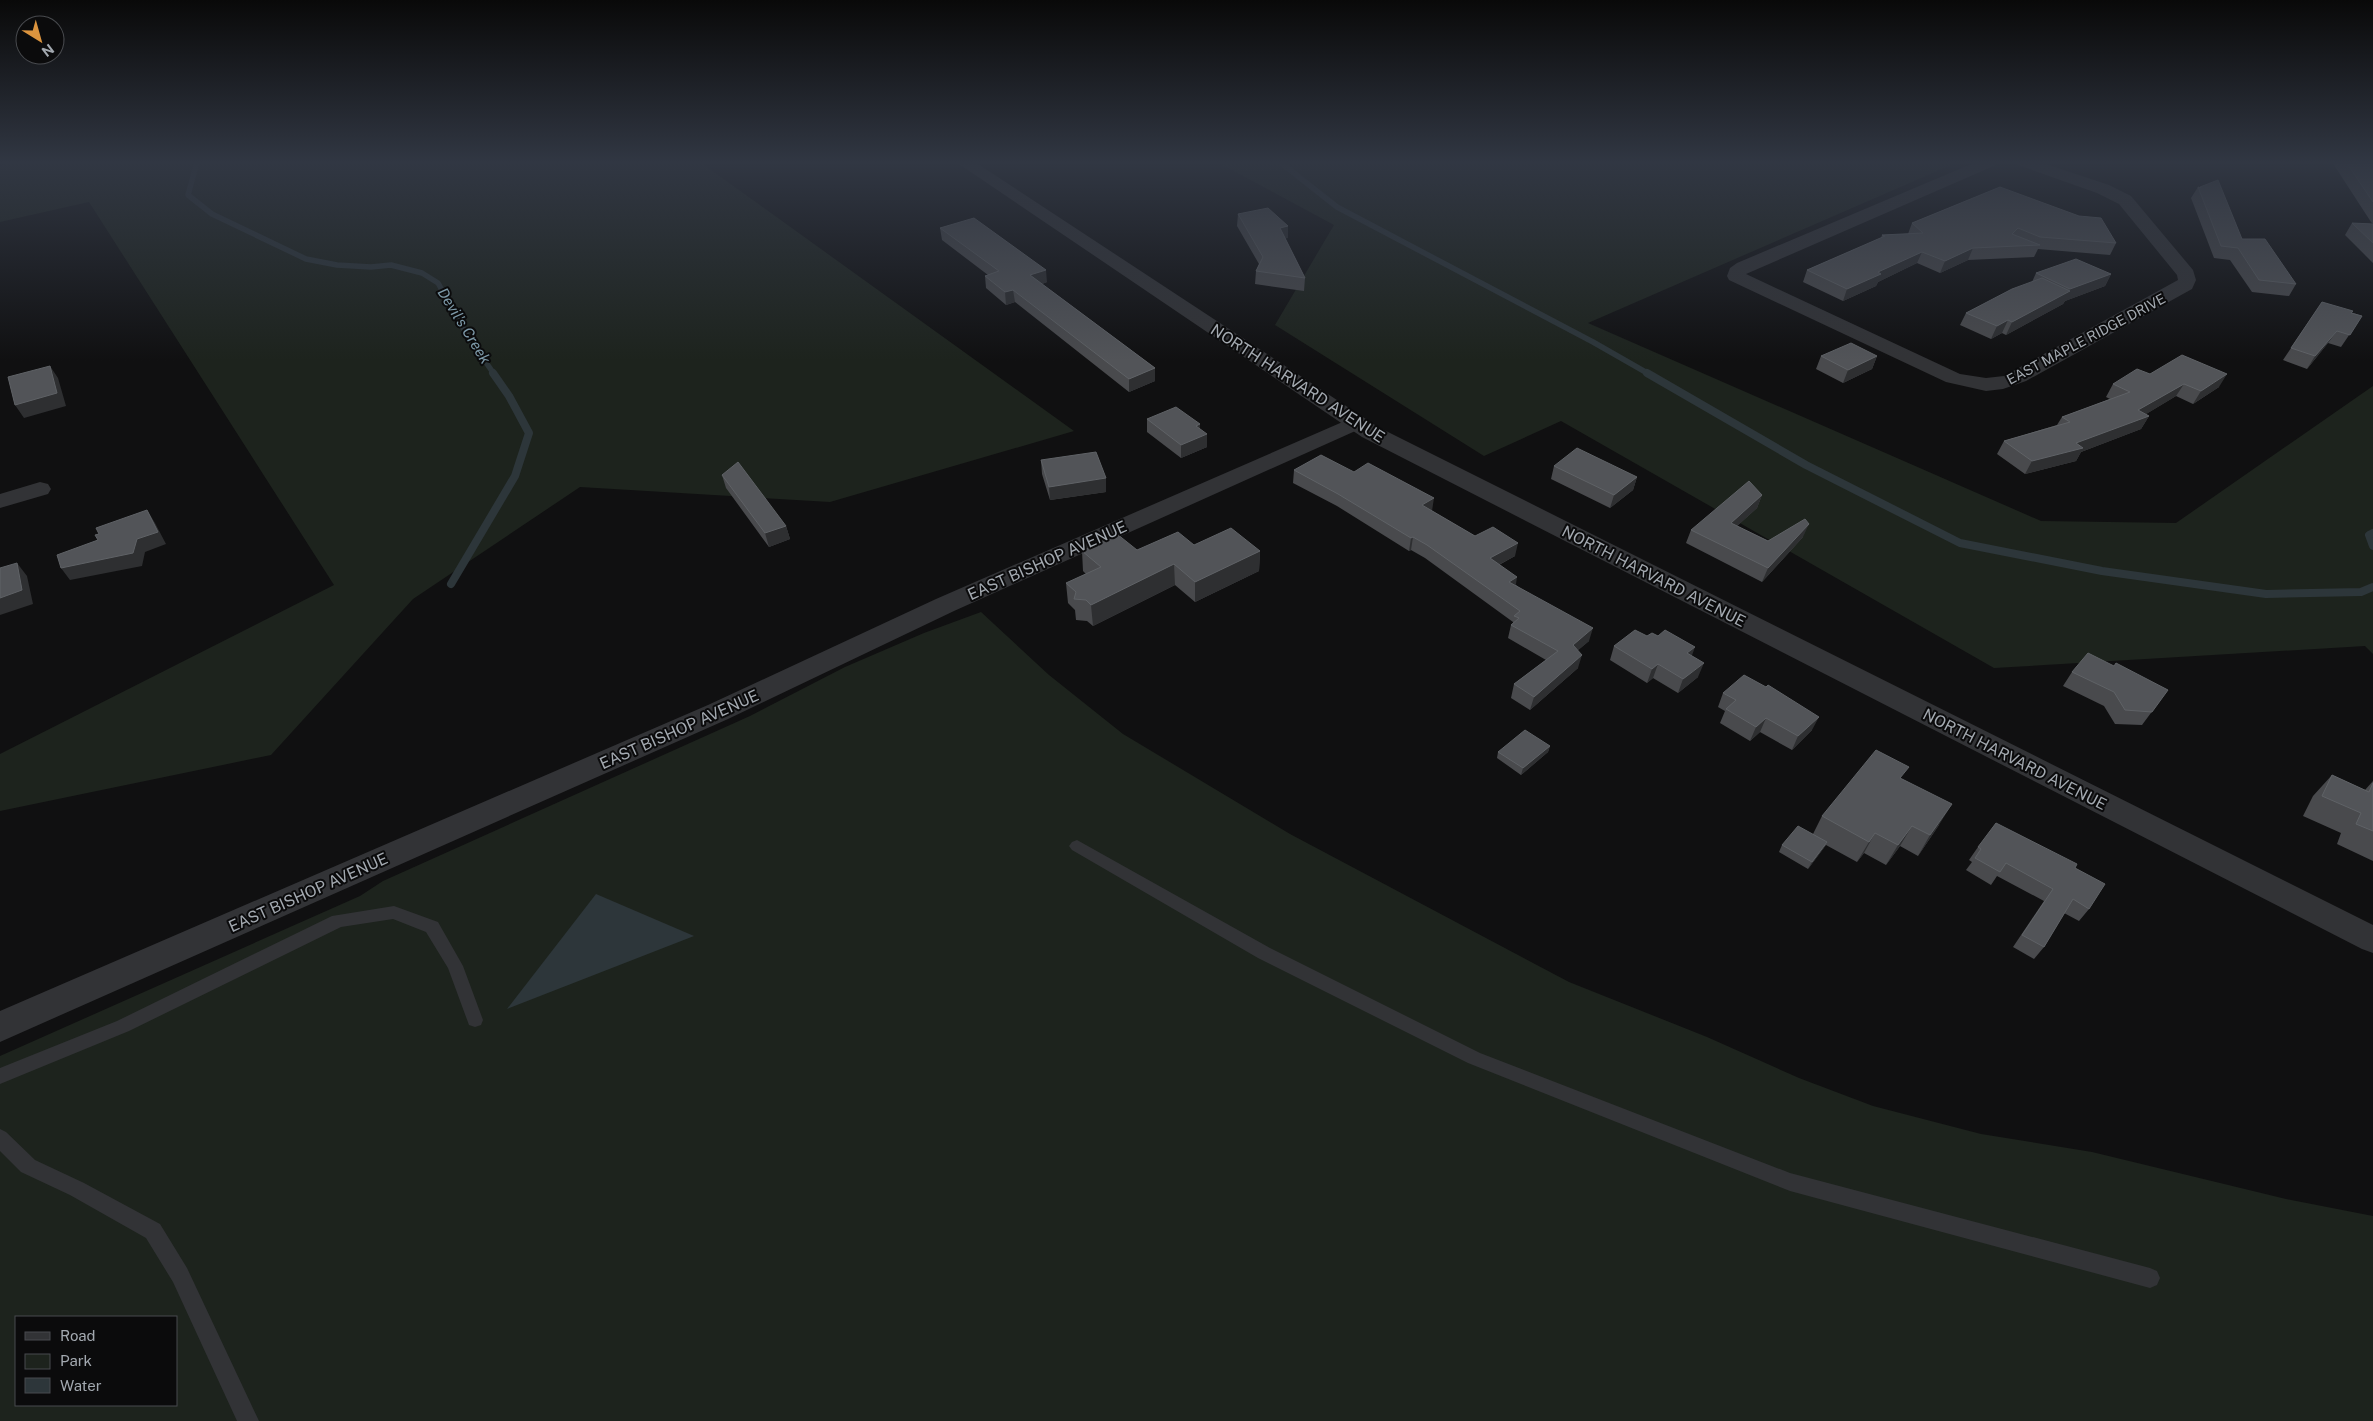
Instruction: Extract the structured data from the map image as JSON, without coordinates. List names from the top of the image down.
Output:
{
  "streets": {
    "street": ["EAST MAPLE RIDGE DRIVE", "NORTH HARVARD AVENUE", "EAST BISHOP AVENUE"]
  },
  "crossings": [
    ["NORTH HARVARD AVENUE", "EAST BISHOP AVENUE"]
  ],
  "water": ["Devil's Creek"],
  "legend": ["Road", "Park", "Water"],
  "north": "bottom right"
}
